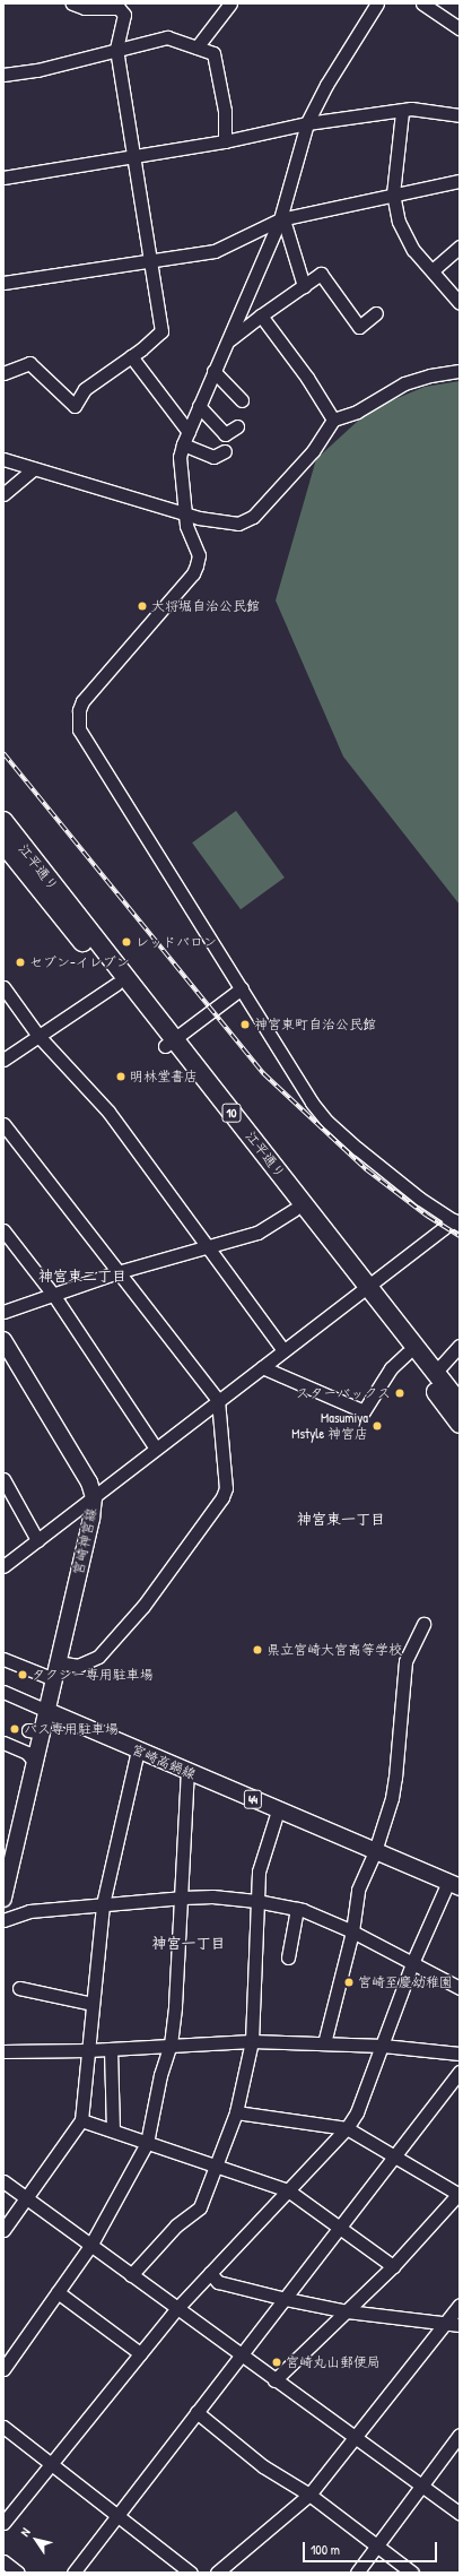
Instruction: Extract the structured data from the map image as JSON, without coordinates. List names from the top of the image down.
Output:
{
  "streets": {
    "highway": ["江平通り", "10"],
    "main road": ["宮崎神宮線", "宮崎高鍋線", "44"]
  },
  "crossings": [
    ["宮崎神宮線", "宮崎高鍋線"]
  ],
  "districts": ["神宮東二丁目", "神宮東一丁目", "神宮一丁目"],
  "places": [
    "大将堀自治公民館",
    "レッドバロン",
    "セブン-イレブン",
    "神宮東町自治公民館",
    "明林堂書店",
    "スターバックス",
    "Masumiya Mstyle 神宮店",
    "県立宮崎大宮高等学校",
    "タクシー専用駐車場",
    "バス専用駐車場",
    "宮崎至慶幼稚園",
    "宮崎丸山郵便局"
  ],
  "scale_bar": "100 m",
  "north": "top left"
}
